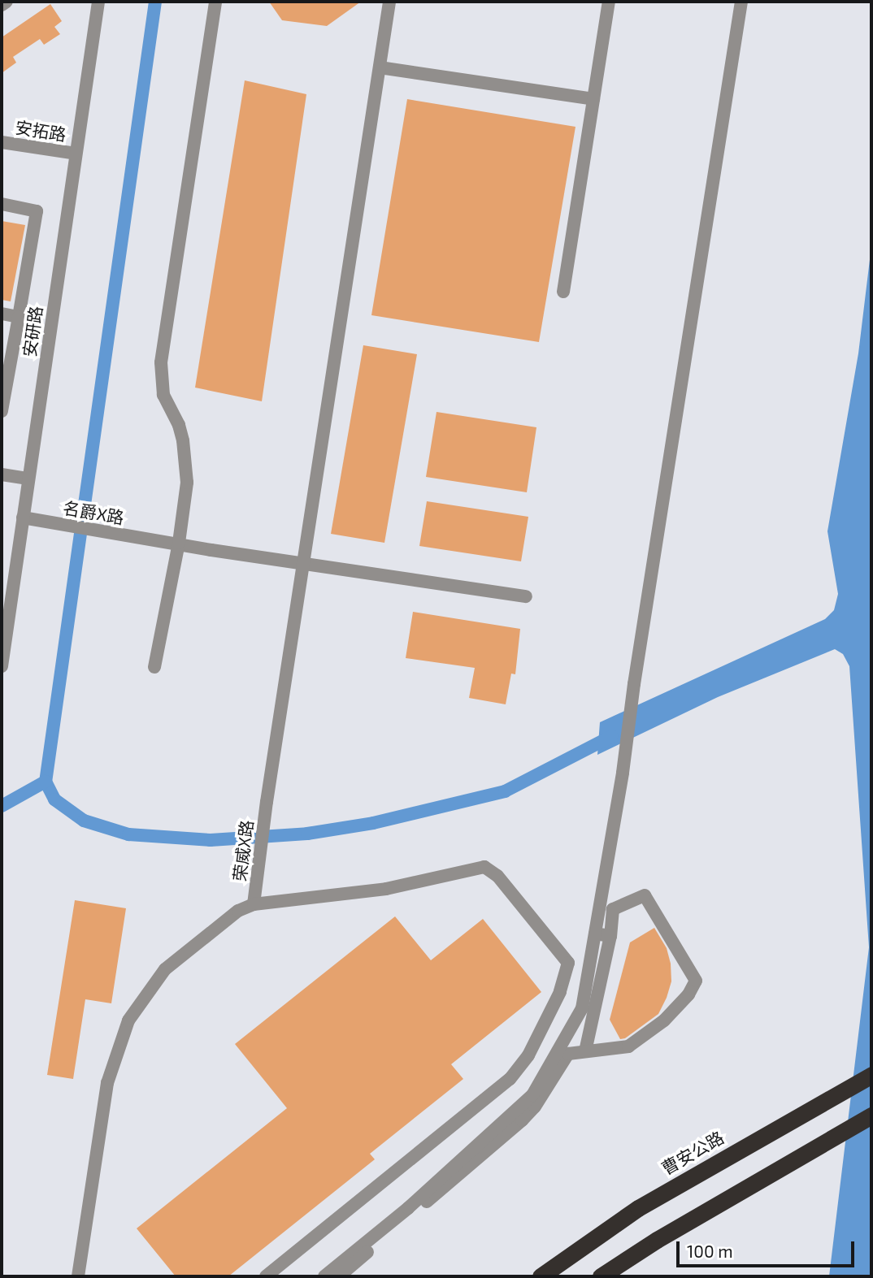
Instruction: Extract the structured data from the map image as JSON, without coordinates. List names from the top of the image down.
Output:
{
  "streets": {
    "highway": ["曹安公路"],
    "street": [
      "安拓路",
      "安研路",
      "名爵X路",
      "荣威X路"
    ]
  },
  "crossings": [
    ["安拓路", "安研路"],
    ["安研路", "名爵X路"],
    ["名爵X路", "荣威X路"]
  ],
  "scale_bar": "100 m"
}
